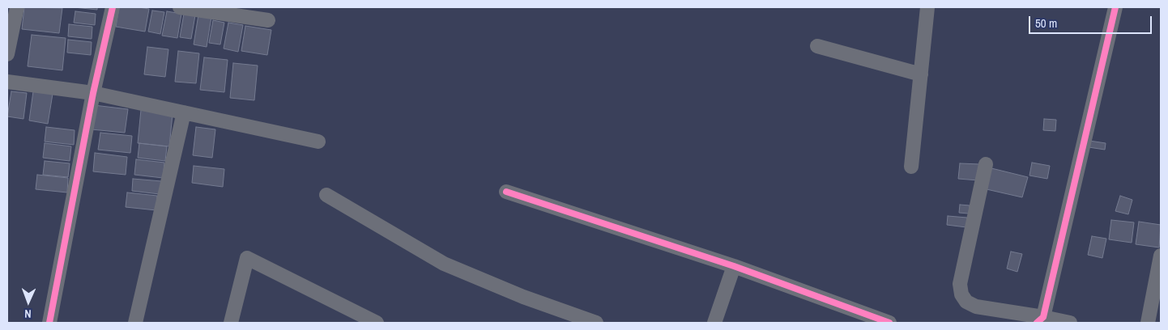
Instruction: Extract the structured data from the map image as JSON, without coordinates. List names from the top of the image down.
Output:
{
  "scale_bar": "50 m",
  "north": "bottom"
}
